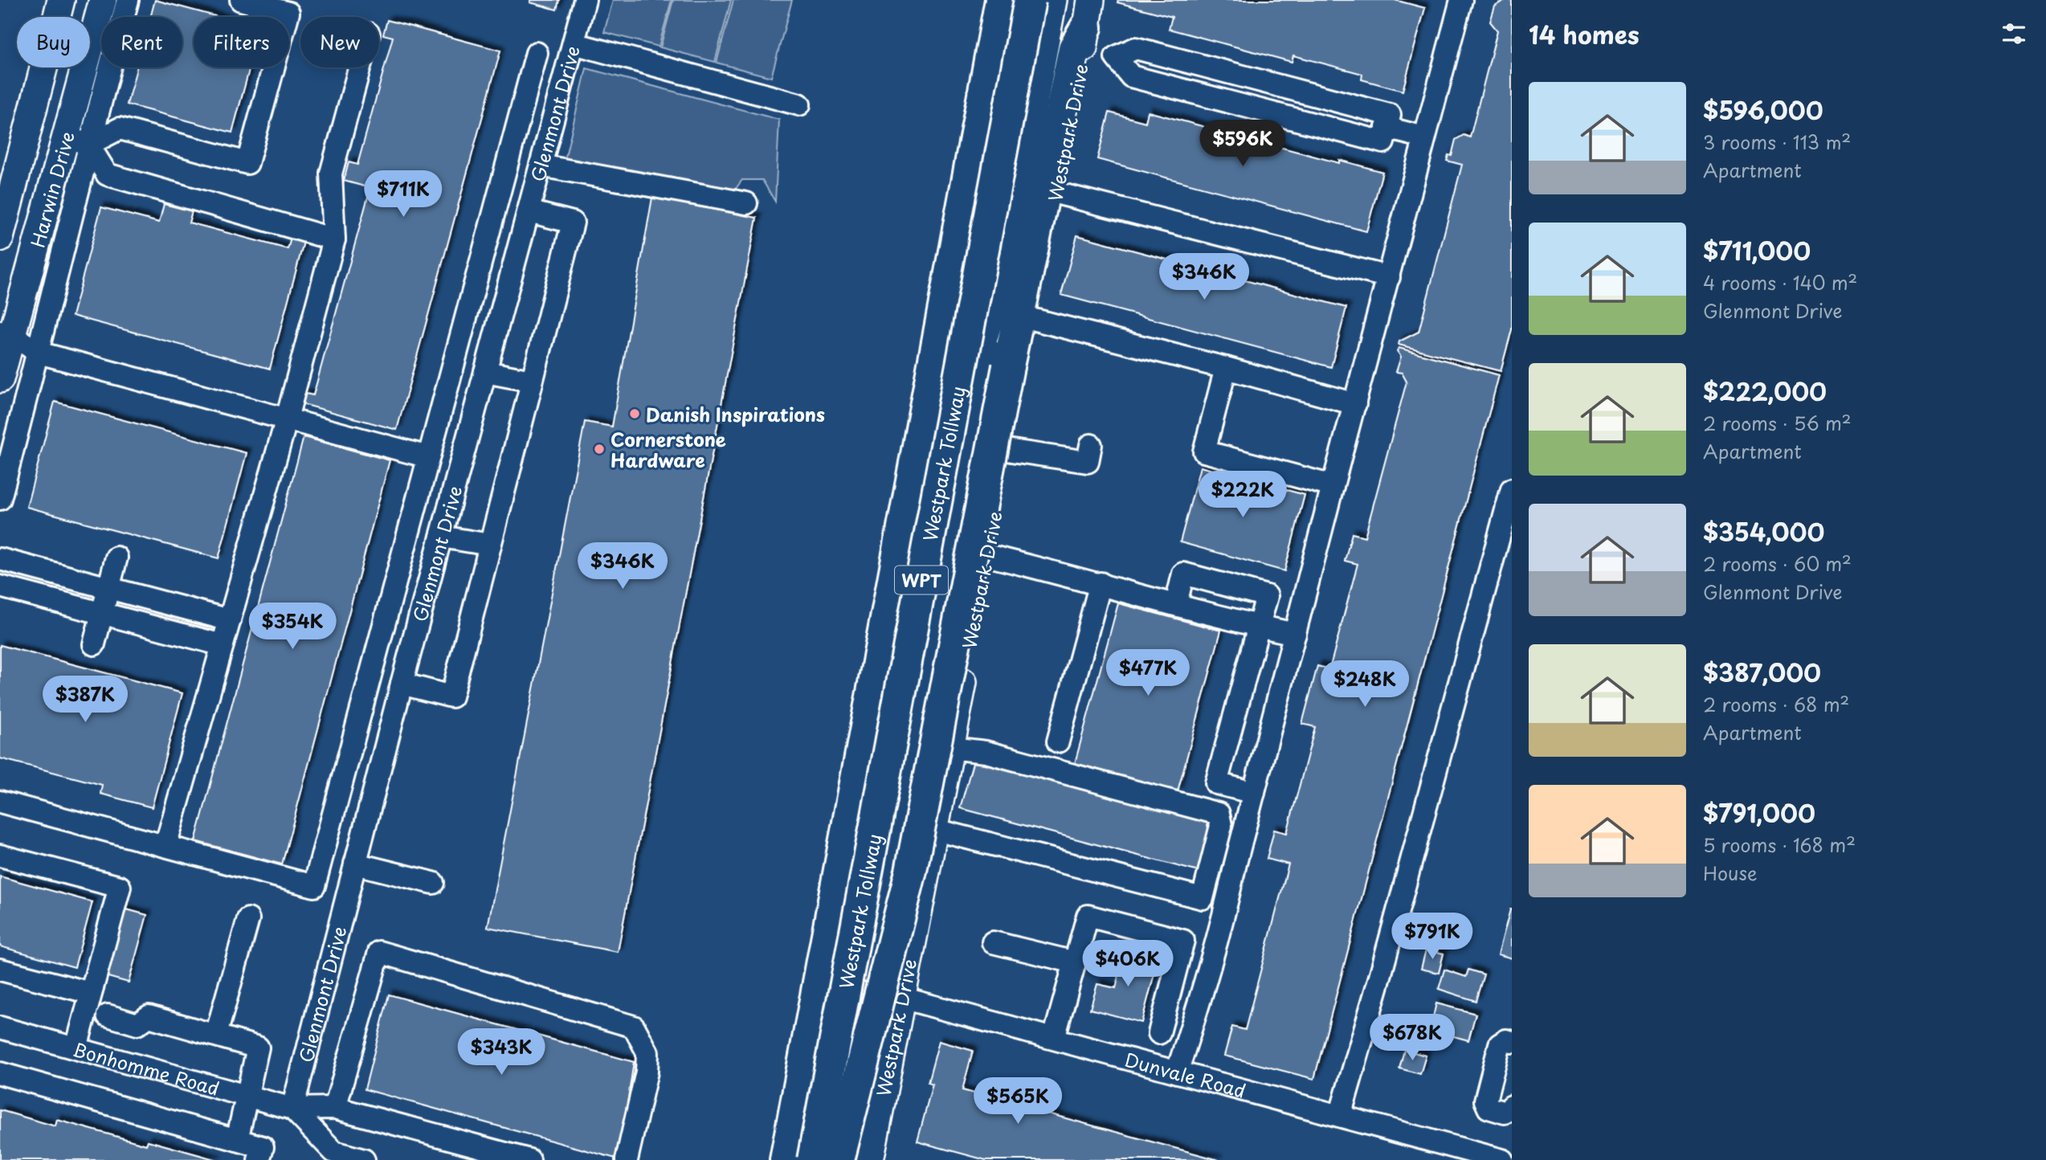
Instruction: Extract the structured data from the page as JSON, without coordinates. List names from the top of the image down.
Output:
{
  "streets": {
    "highway": ["Westpark Tollway", "WPT"],
    "main road": ["Westpark Drive", "Harwin Drive"],
    "street": ["Glenmont Drive", "Bonhomme Road", "Dunvale Road"]
  },
  "crossings": [
    ["Glenmont Drive", "Bonhomme Road"],
    ["Westpark Drive", "Dunvale Road"]
  ],
  "places": ["Danish Inspirations", "Cornerstone Hardware"],
  "page": {
    "heading": "14 homes",
    "chip": [
      "Buy",
      "Rent",
      "Filters",
      "New"
    ],
    "list": [
      {
        "name": "$596,000",
        "note": "3 rooms · 113 m² · Apartment"
      },
      {
        "name": "$711,000",
        "note": "4 rooms · 140 m² · Glenmont Drive"
      },
      {
        "name": "$222,000",
        "note": "2 rooms · 56 m² · Apartment"
      },
      {
        "name": "$354,000",
        "note": "2 rooms · 60 m² · Glenmont Drive"
      },
      {
        "name": "$387,000",
        "note": "2 rooms · 68 m² · Apartment"
      },
      {
        "name": "$791,000",
        "note": "5 rooms · 168 m² · House"
      }
    ],
    "price": [
      "$596K",
      "$711K",
      "$346K",
      "$222K",
      "$346K",
      "$354K",
      "$477K",
      "$248K",
      "$387K",
      "$791K",
      "$406K",
      "$678K",
      "$343K",
      "$565K"
    ]
  }
}
